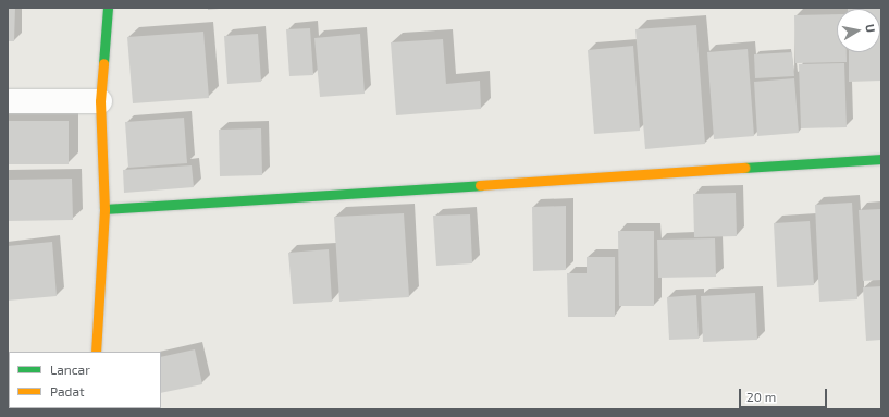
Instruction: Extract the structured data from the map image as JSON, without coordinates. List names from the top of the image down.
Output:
{
  "legend": ["Lancar", "Padat"],
  "scale_bar": "20 m",
  "north": "right"
}
